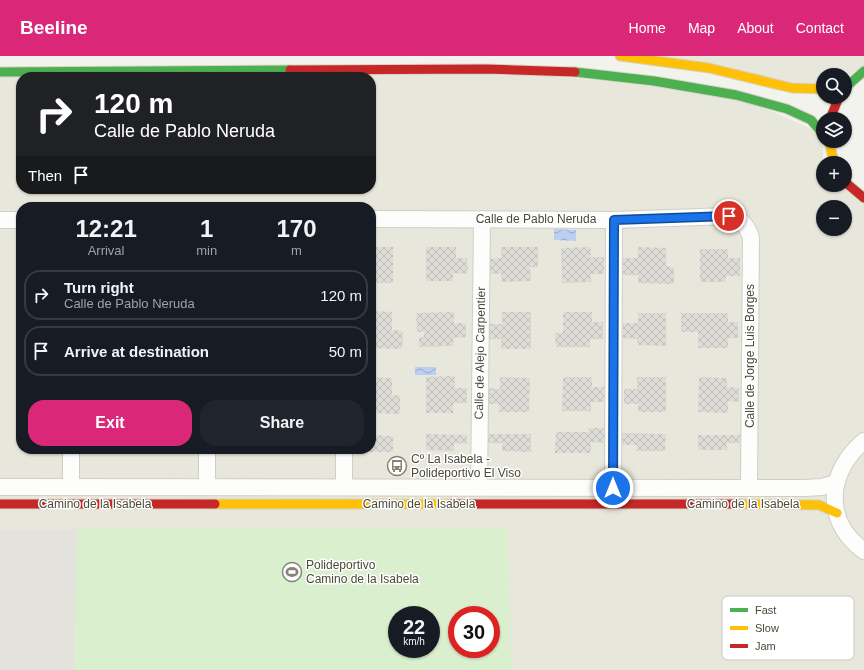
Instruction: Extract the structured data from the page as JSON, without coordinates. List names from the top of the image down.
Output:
{
  "streets": {
    "main road": ["Camino de la Isabela"],
    "street": ["Calle de Pablo Neruda", "Calle de Alejo Carpentier", "Calle de Jorge Luis Borges"]
  },
  "crossings": [
    ["Calle de Pablo Neruda", "Calle de Alejo Carpentier"],
    ["Calle de Pablo Neruda", "Calle de Jorge Luis Borges"],
    ["Calle de Alejo Carpentier", "Camino de la Isabela"],
    ["Calle de Jorge Luis Borges", "Camino de la Isabela"]
  ],
  "places": {
    "bus stop": ["Cº La Isabela - Polideportivo El Viso"],
    "sports": ["Polideportivo Camino de la Isabela"]
  },
  "legend": ["Fast", "Slow", "Jam"],
  "page": {
    "header": "Beeline",
    "nav": [
      "Home",
      "Map",
      "About",
      "Contact"
    ],
    "map_buttons": ["+", "−"],
    "turn": ["120 m", "Calle de Pablo Neruda"],
    "then": "Then",
    "eta": [
      "12:21",
      "Arrival",
      "1",
      "min",
      "170",
      "m"
    ],
    "list": [
      {
        "name": "Turn right",
        "note": "Calle de Pablo Neruda",
        "value": "120 m"
      },
      {
        "name": "Arrive at destination",
        "value": "50 m"
      }
    ],
    "buttons": ["Exit", "Share"],
    "speed": "22 km/h",
    "limit": "30"
  }
}
